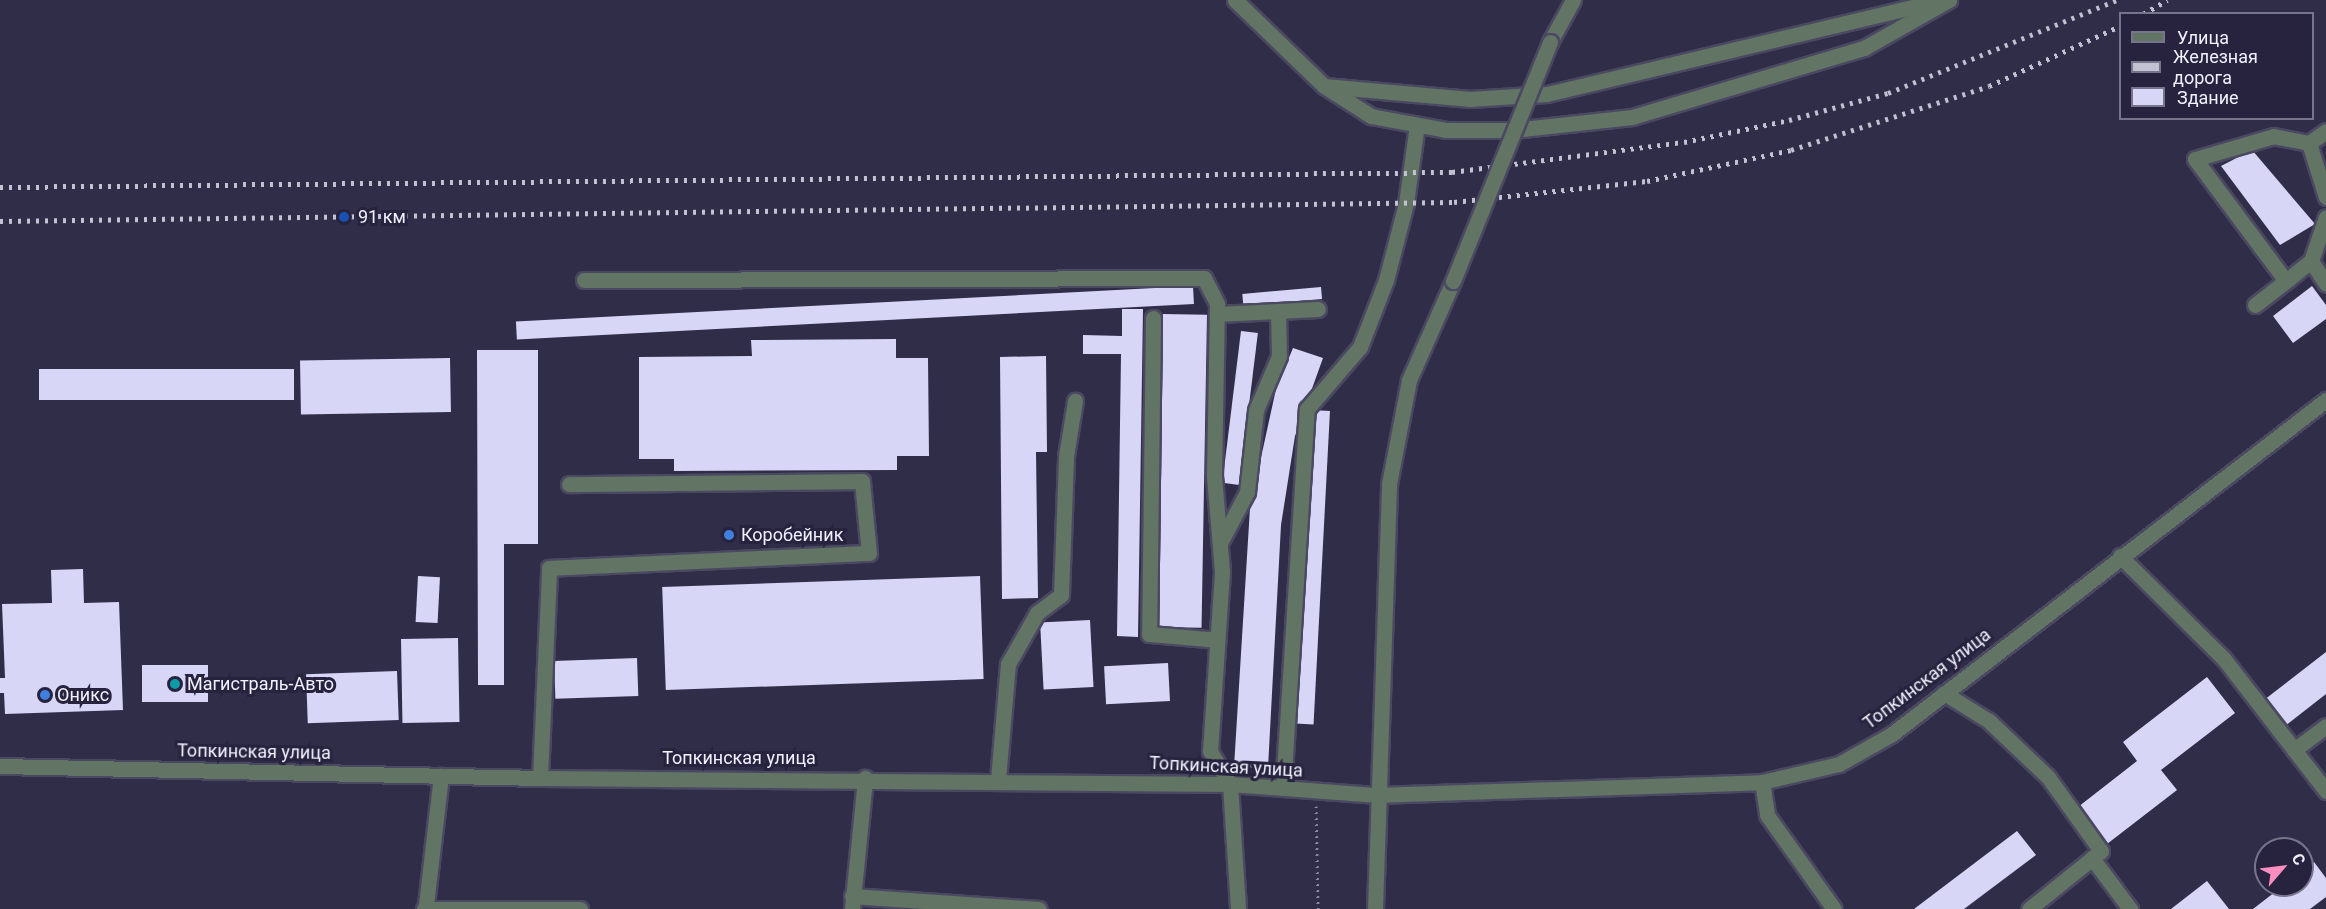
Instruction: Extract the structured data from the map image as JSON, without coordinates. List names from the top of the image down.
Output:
{
  "streets": {
    "street": ["Топкинская улица"]
  },
  "places": [
    "91 км",
    "Коробейник",
    "Магистраль-Авто",
    "Оникс"
  ],
  "legend": ["Улица", "Железная дорога", "Здание"],
  "north": "top right"
}
